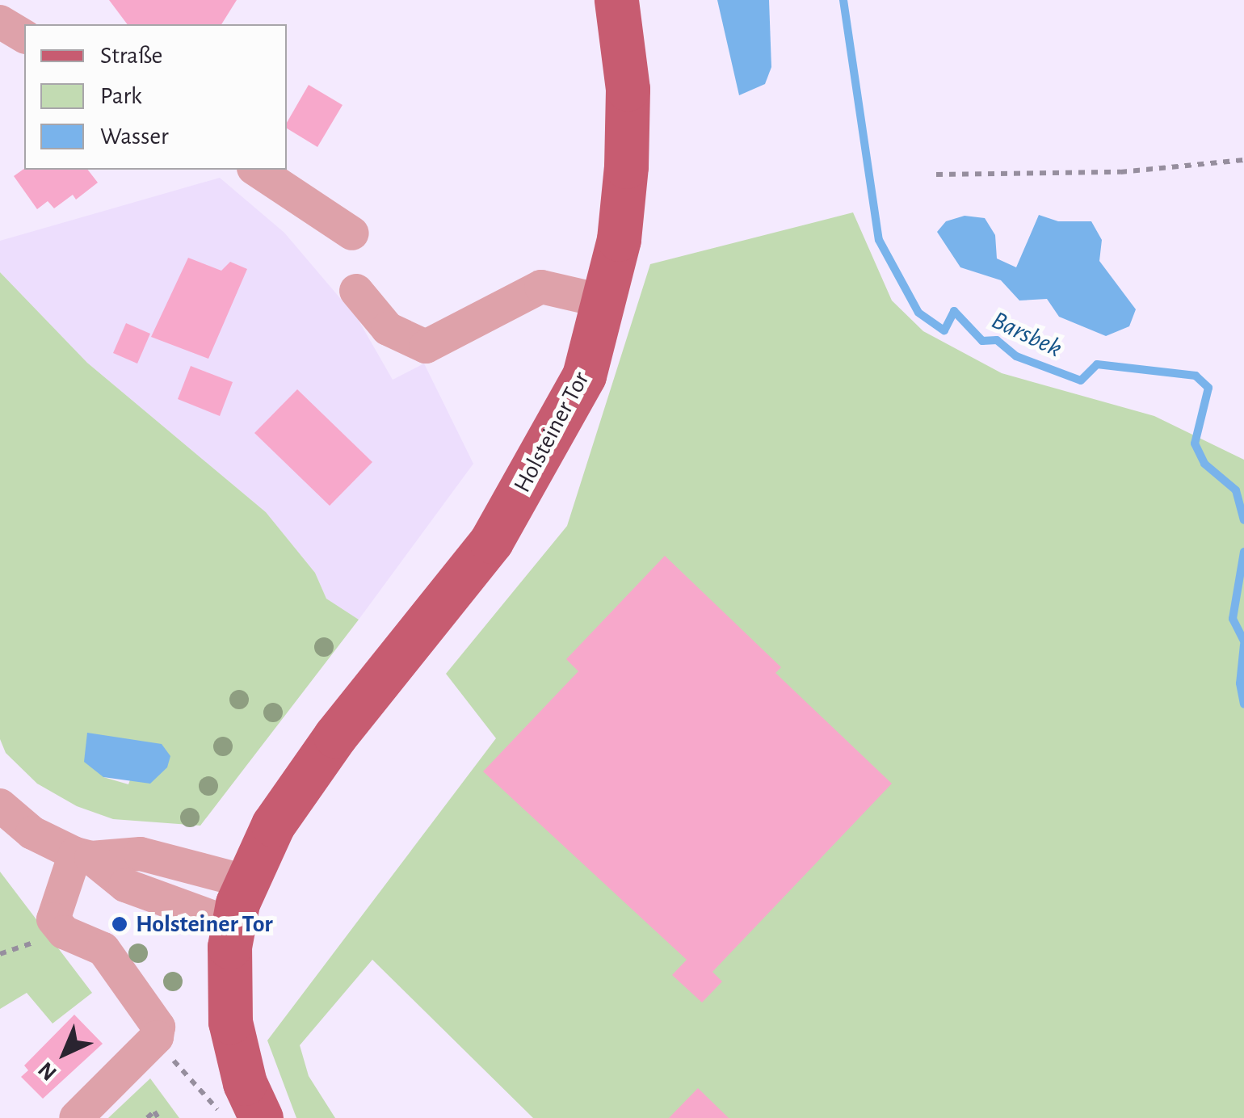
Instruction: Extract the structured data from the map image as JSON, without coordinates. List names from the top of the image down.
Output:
{
  "streets": {
    "main road": ["Holsteiner Tor"]
  },
  "water": ["Barsbek"],
  "places": ["Holsteiner Tor"],
  "legend": ["Straße", "Park", "Wasser"],
  "north": "bottom left"
}
